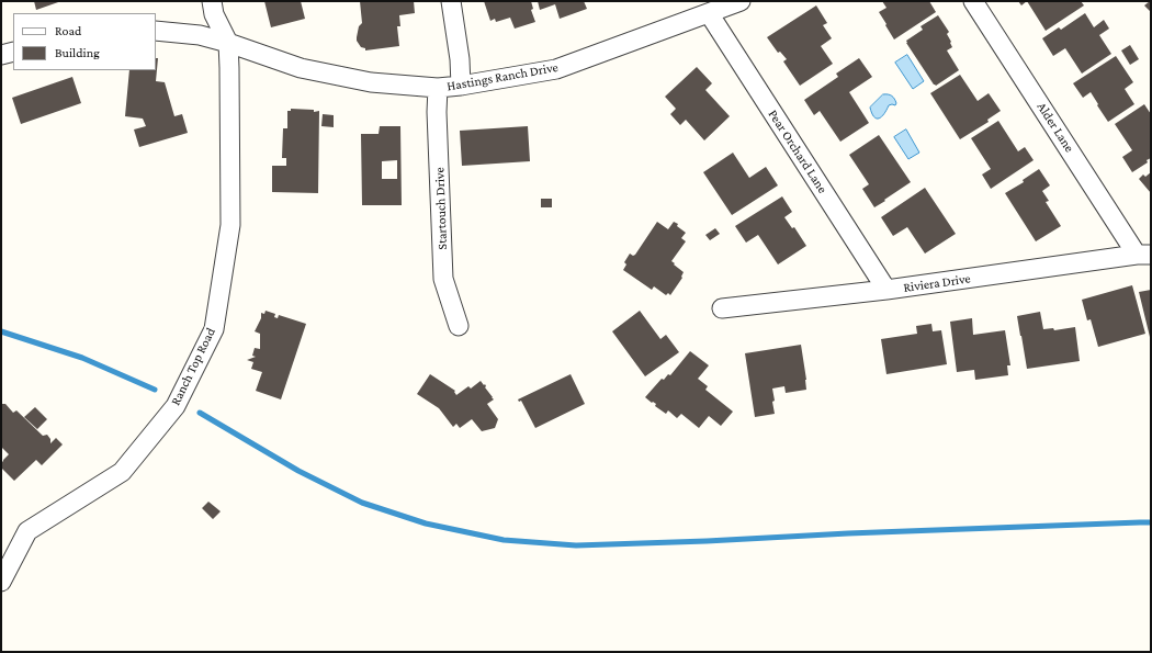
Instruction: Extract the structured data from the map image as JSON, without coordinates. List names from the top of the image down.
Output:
{
  "streets": {
    "street": [
      "Hastings Ranch Drive",
      "Alder Lane",
      "Pear Orchard Lane",
      "Startouch Drive",
      "Riviera Drive",
      "Ranch Top Road"
    ]
  },
  "crossings": [
    ["Hastings Ranch Drive", "Pear Orchard Lane"],
    ["Hastings Ranch Drive", "Startouch Drive"],
    ["Hastings Ranch Drive", "Ranch Top Road"],
    ["Alder Lane", "Riviera Drive"],
    ["Pear Orchard Lane", "Riviera Drive"]
  ],
  "legend": ["Road", "Building"]
}
